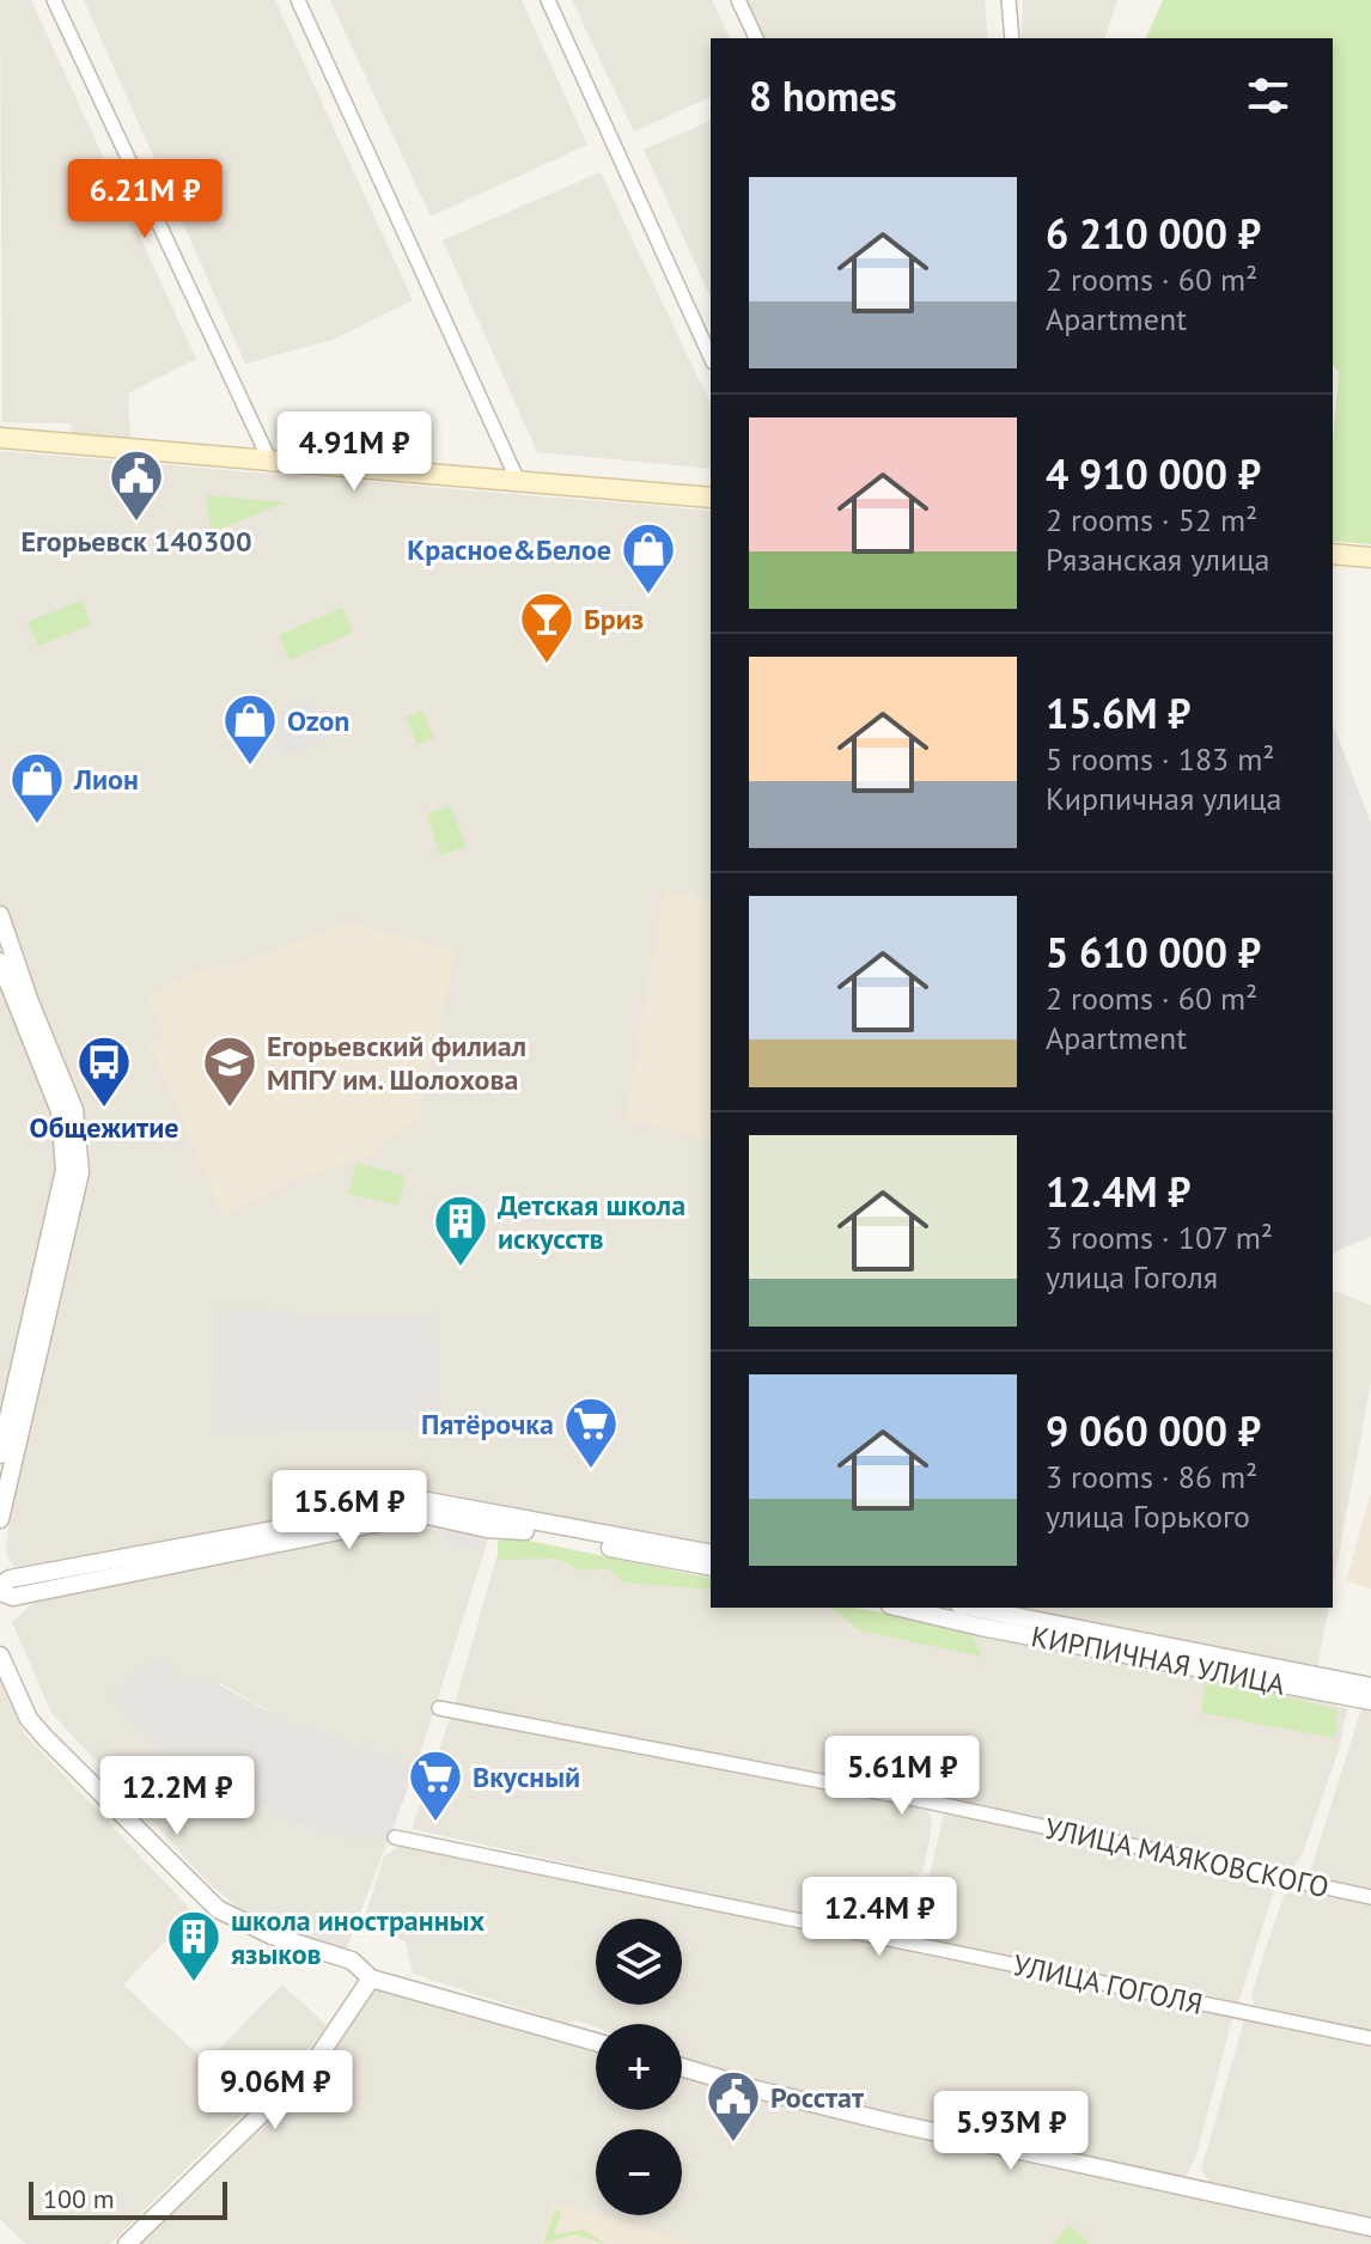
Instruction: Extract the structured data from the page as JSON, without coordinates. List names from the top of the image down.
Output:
{
  "streets": {
    "street": ["КИРПИЧНАЯ УЛИЦА", "УЛИЦА МАЯКОВСКОГО", "УЛИЦА ГОГОЛЯ"]
  },
  "places": {
    "public building": ["Егорьевск 140300", "Росстат"],
    "shop": ["Красное&Белое", "Ozon", "Лион"],
    "bar": ["Бриз"],
    "bus stop": ["Общежитие"],
    "school or university": ["Егорьевский филиал МПГУ им. Шолохова"],
    "building": ["Детская школа искусств", "школа иностранных языков"],
    "supermarket": ["Пятёрочка", "Вкусный"]
  },
  "scale_bar": "100 m",
  "page": {
    "heading": "8 homes",
    "list": [
      {
        "name": "6 210 000 ₽",
        "note": "2 rooms · 60 m² · Apartment"
      },
      {
        "name": "4 910 000 ₽",
        "note": "2 rooms · 52 m² · Рязанская улица"
      },
      {
        "name": "15.6M ₽",
        "note": "5 rooms · 183 m² · Кирпичная улица"
      },
      {
        "name": "5 610 000 ₽",
        "note": "2 rooms · 60 m² · Apartment"
      },
      {
        "name": "12.4M ₽",
        "note": "3 rooms · 107 m² · улица Гоголя"
      },
      {
        "name": "9 060 000 ₽",
        "note": "3 rooms · 86 m² · улица Горького"
      }
    ],
    "price": [
      "6.21M ₽",
      "4.91M ₽",
      "15.6M ₽",
      "5.61M ₽",
      "12.2M ₽",
      "12.4M ₽",
      "9.06M ₽",
      "5.93M ₽"
    ],
    "map_buttons": ["+", "−"],
    "scale": "100 m"
  }
}
